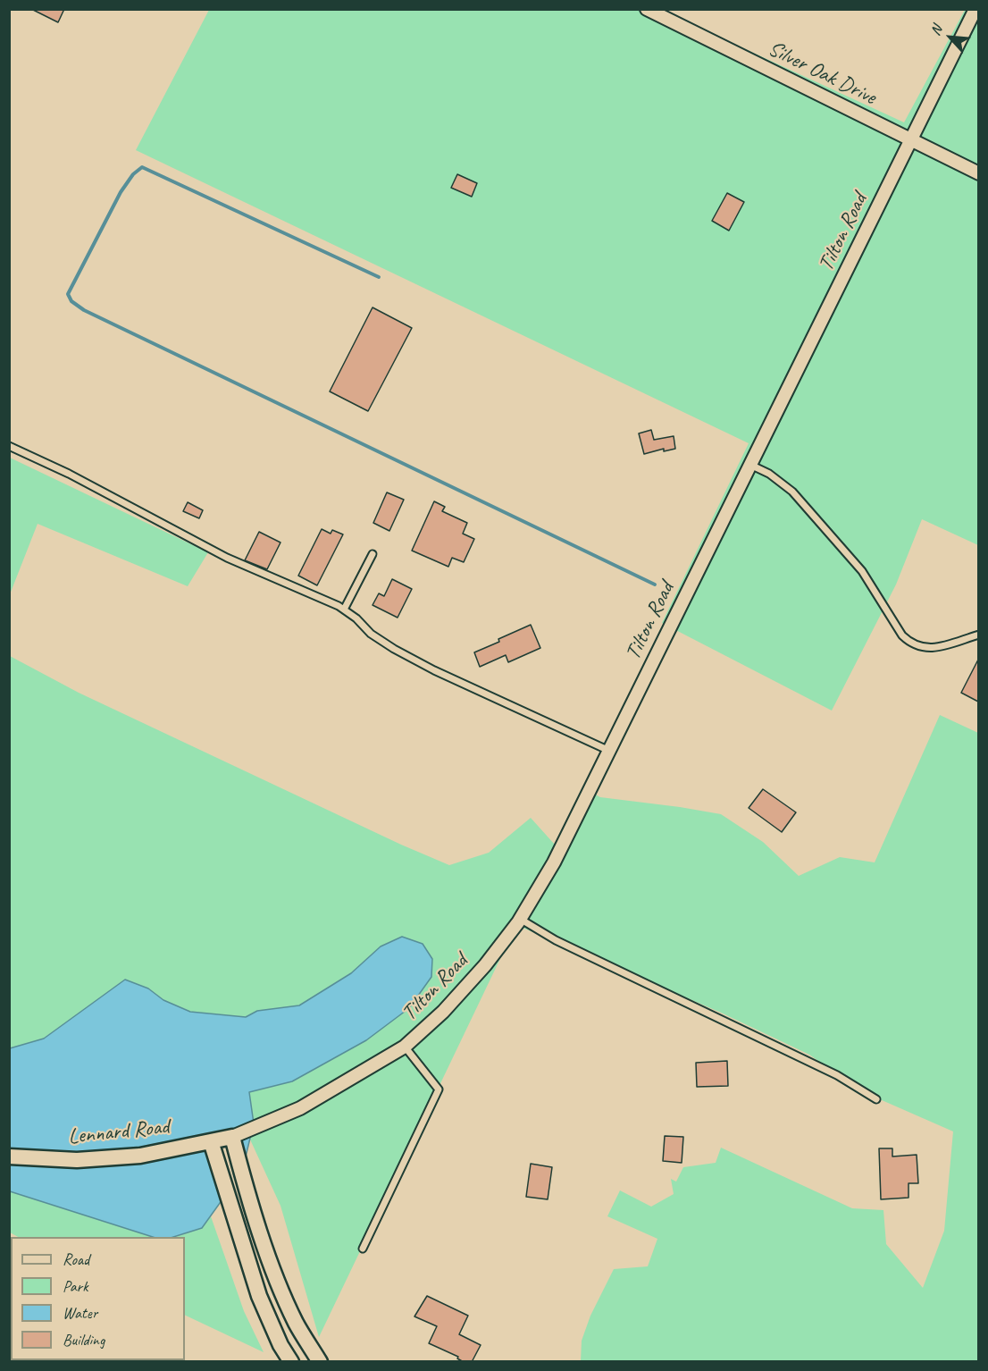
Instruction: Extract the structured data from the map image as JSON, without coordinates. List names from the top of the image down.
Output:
{
  "streets": {
    "street": ["Silver Oak Drive", "Tilton Road", "Lennard Road"]
  },
  "crossings": [
    ["Silver Oak Drive", "Tilton Road"],
    ["Tilton Road", "Lennard Road"]
  ],
  "legend": [
    "Road",
    "Park",
    "Water",
    "Building"
  ],
  "north": "top left"
}
